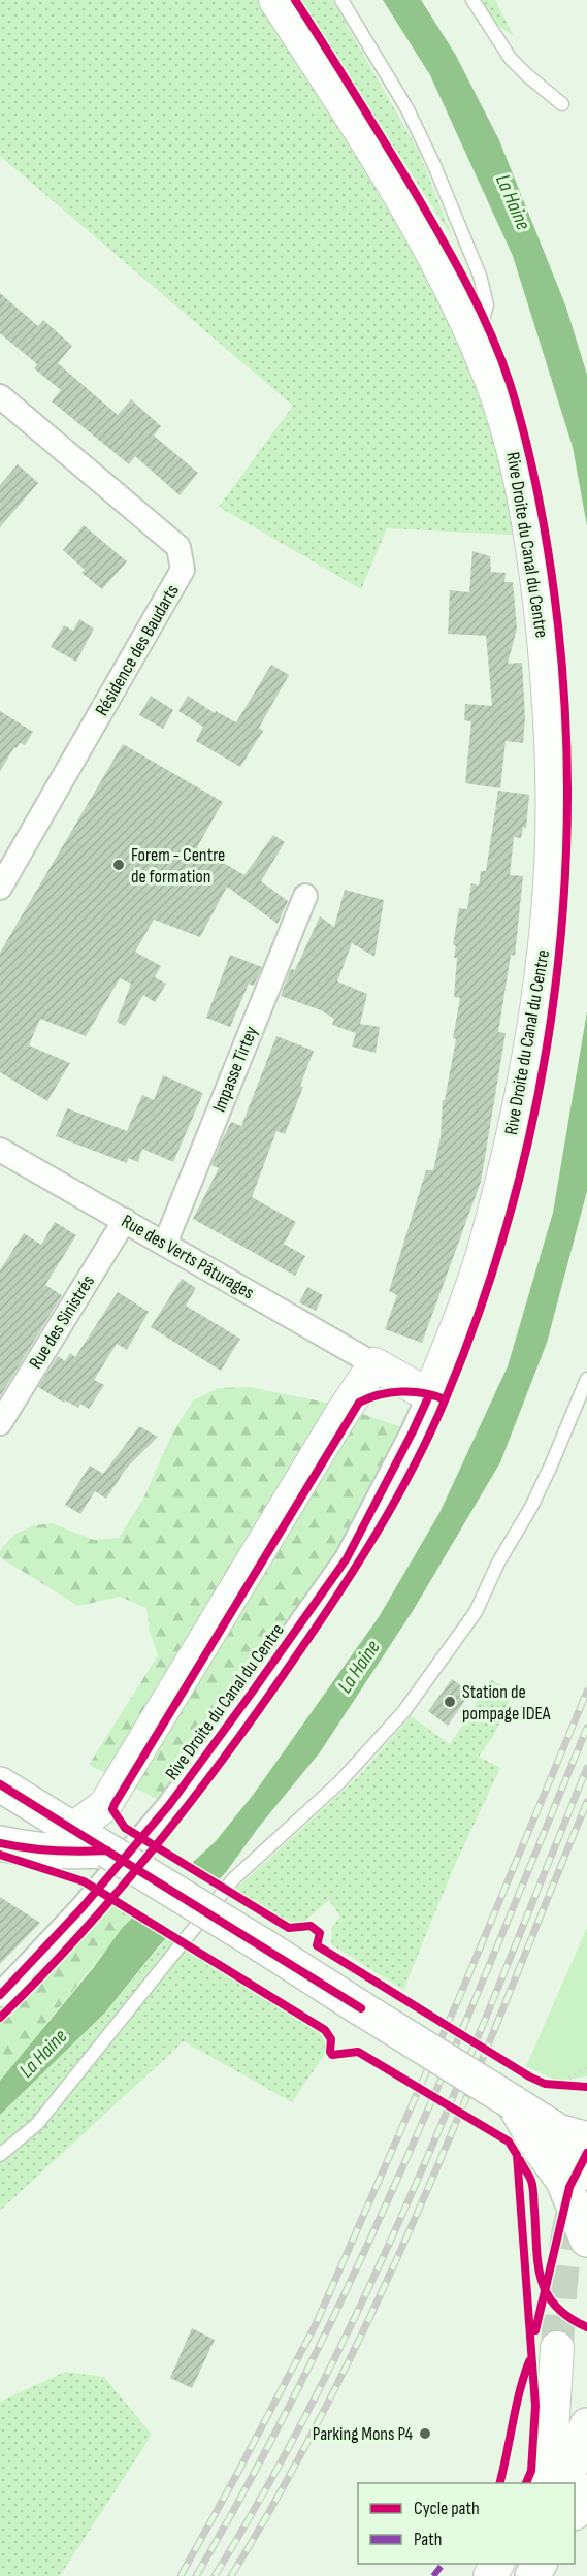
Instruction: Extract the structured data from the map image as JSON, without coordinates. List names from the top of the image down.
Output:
{
  "streets": {
    "street": [
      "Rive Droite du Canal du Centre",
      "Résidence des Baudarts",
      "Impasse Tirtey",
      "Rue des Verts Pâturages",
      "Rue des Sinistrés"
    ]
  },
  "crossings": [
    ["Impasse Tirtey", "Rue des Verts Pâturages"],
    ["Rue des Verts Pâturages", "Rue des Sinistrés"]
  ],
  "water": ["La Haine"],
  "places": ["Forem - Centre de formation", "Station de pompage IDEA", "Parking Mons P4"],
  "legend": ["Cycle path", "Path"]
}
